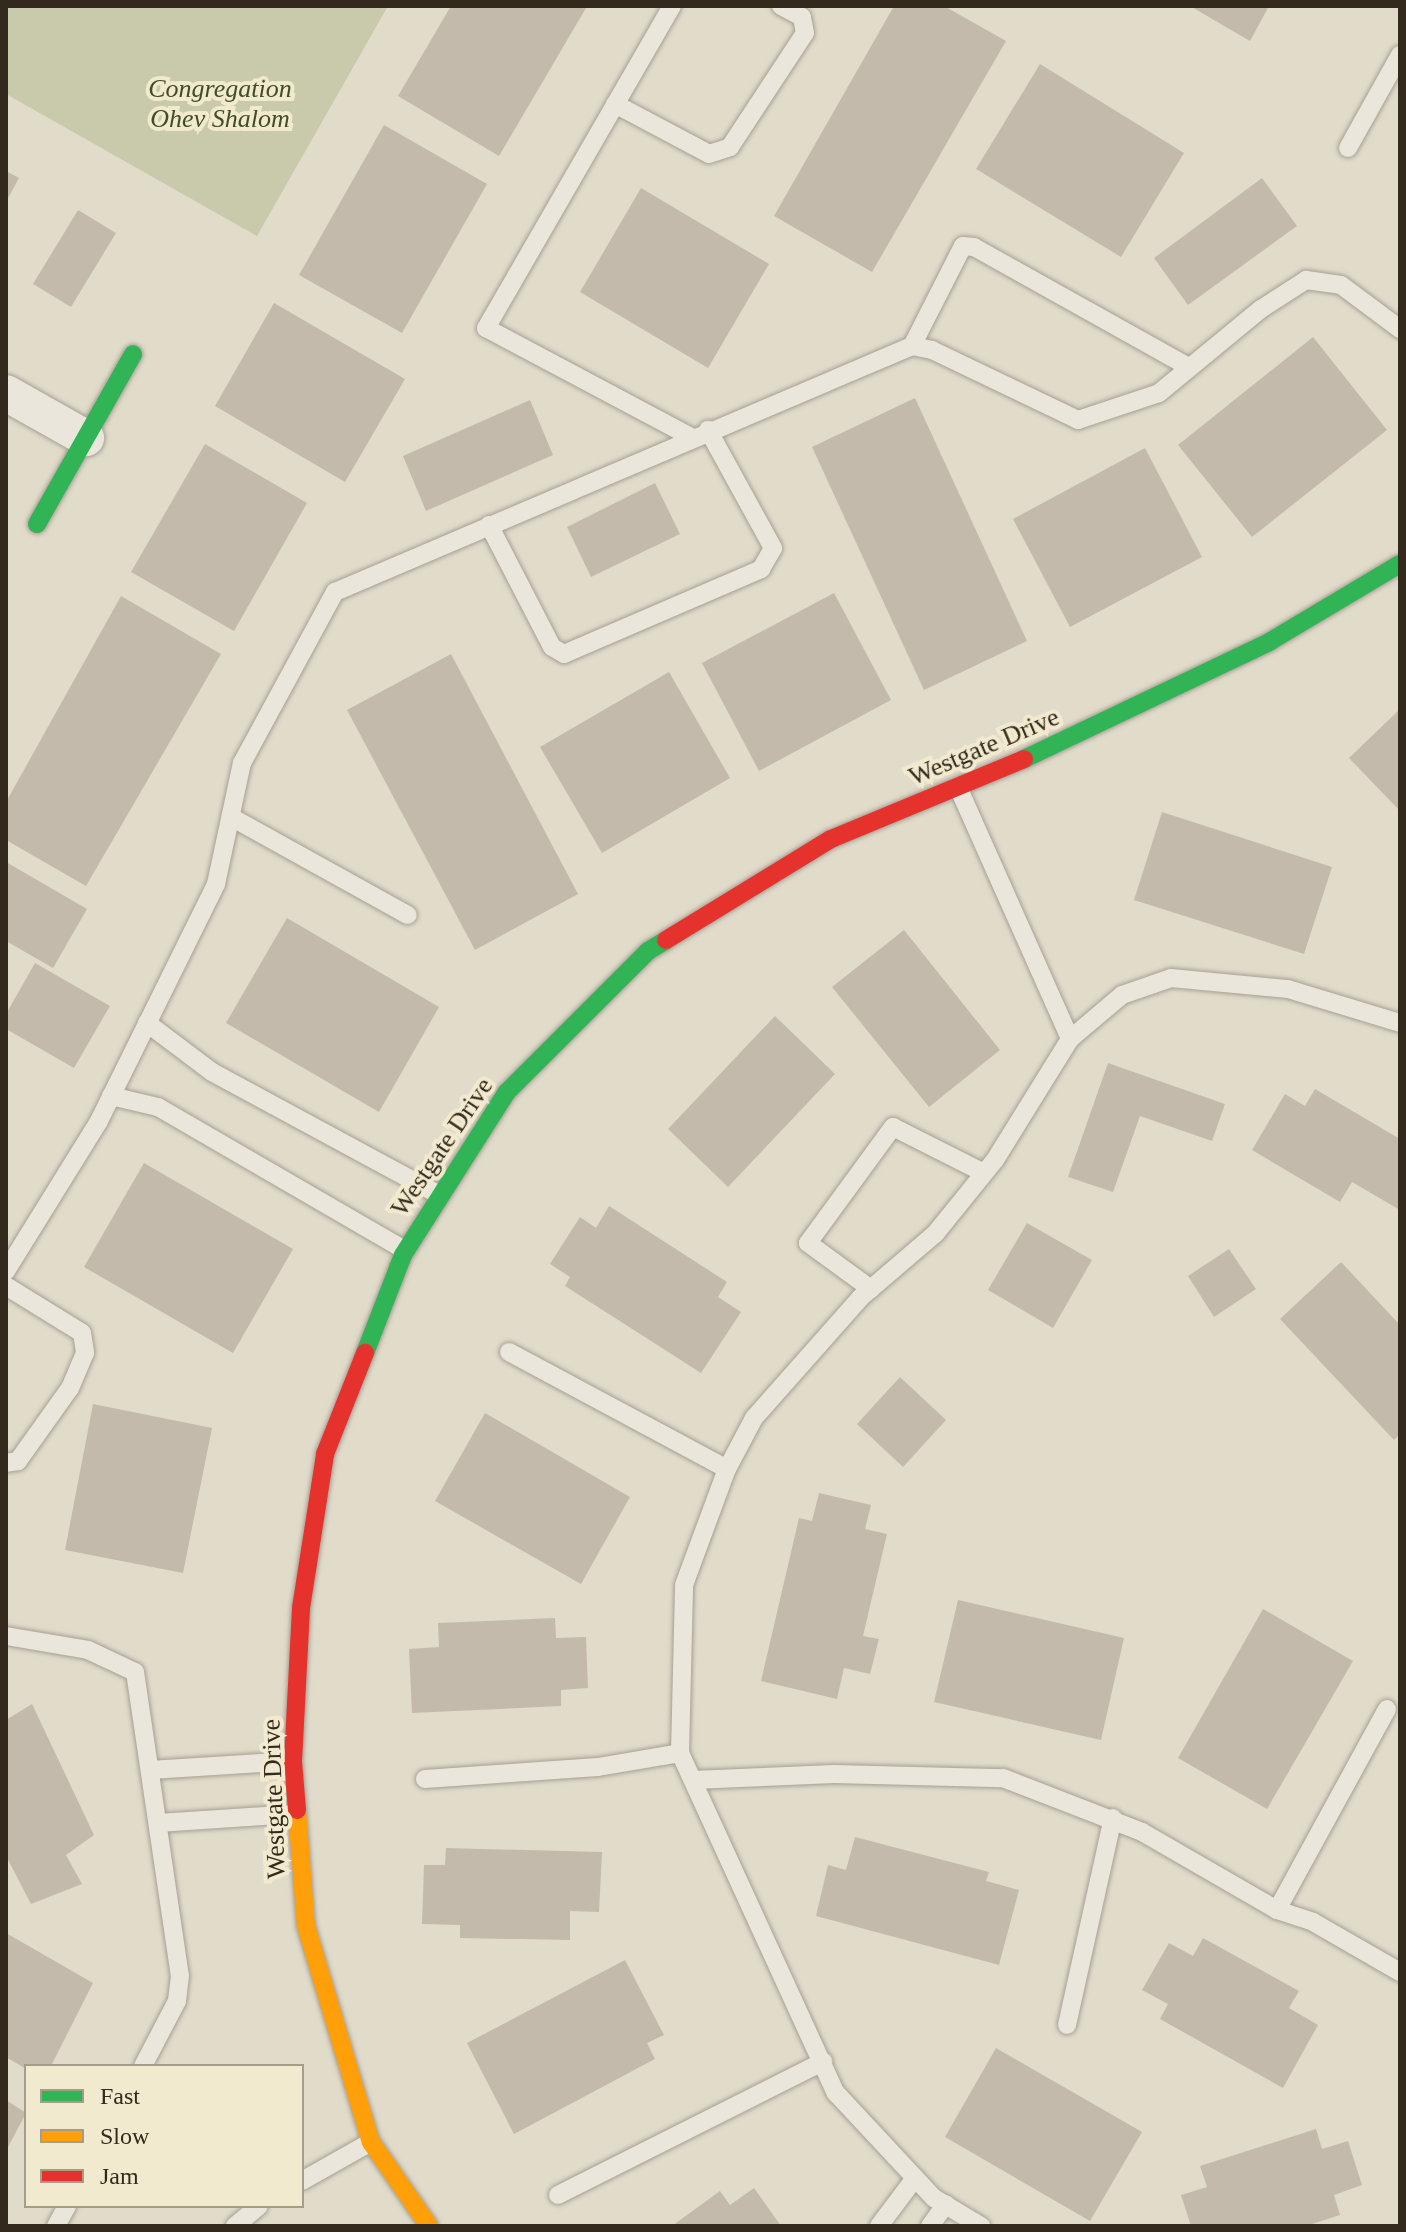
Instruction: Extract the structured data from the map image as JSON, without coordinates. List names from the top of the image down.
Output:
{
  "streets": {
    "street": ["Westgate Drive"]
  },
  "parks": ["Congregation Ohev Shalom"],
  "legend": ["Fast", "Slow", "Jam"]
}
